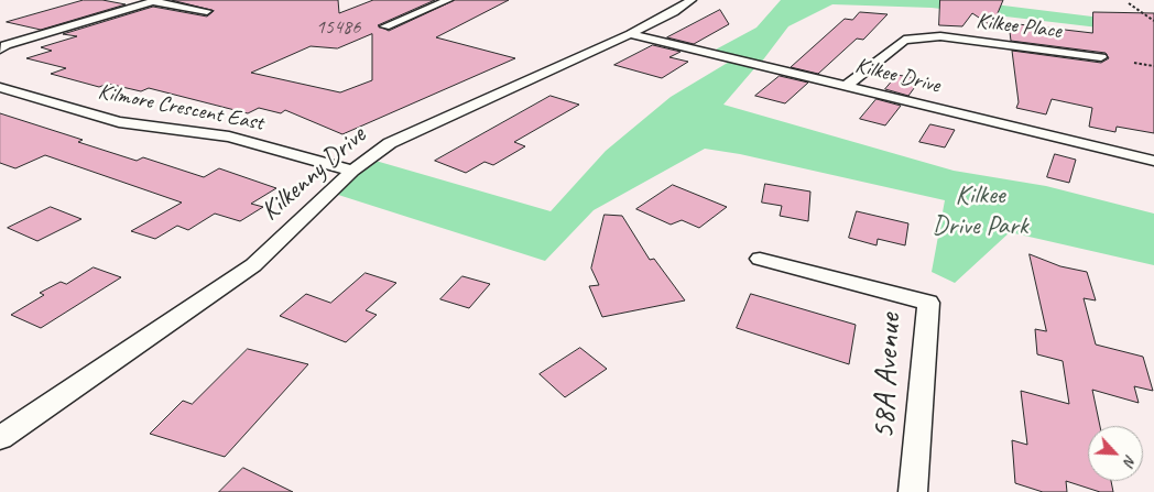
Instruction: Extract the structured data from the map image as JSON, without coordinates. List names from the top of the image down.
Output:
{
  "streets": {
    "street": [
      "Kilkee Place",
      "Kilkee Drive",
      "Kilmore Crescent East",
      "Kilkenny Drive",
      "58A Avenue"
    ]
  },
  "crossings": [
    ["Kilkee Place", "Kilkee Drive"],
    ["Kilkee Drive", "Kilkenny Drive"],
    ["Kilmore Crescent East", "Kilkenny Drive"]
  ],
  "parks": ["Kilkee Drive Park"],
  "house_numbers": ["15486"],
  "north": "bottom right"
}
